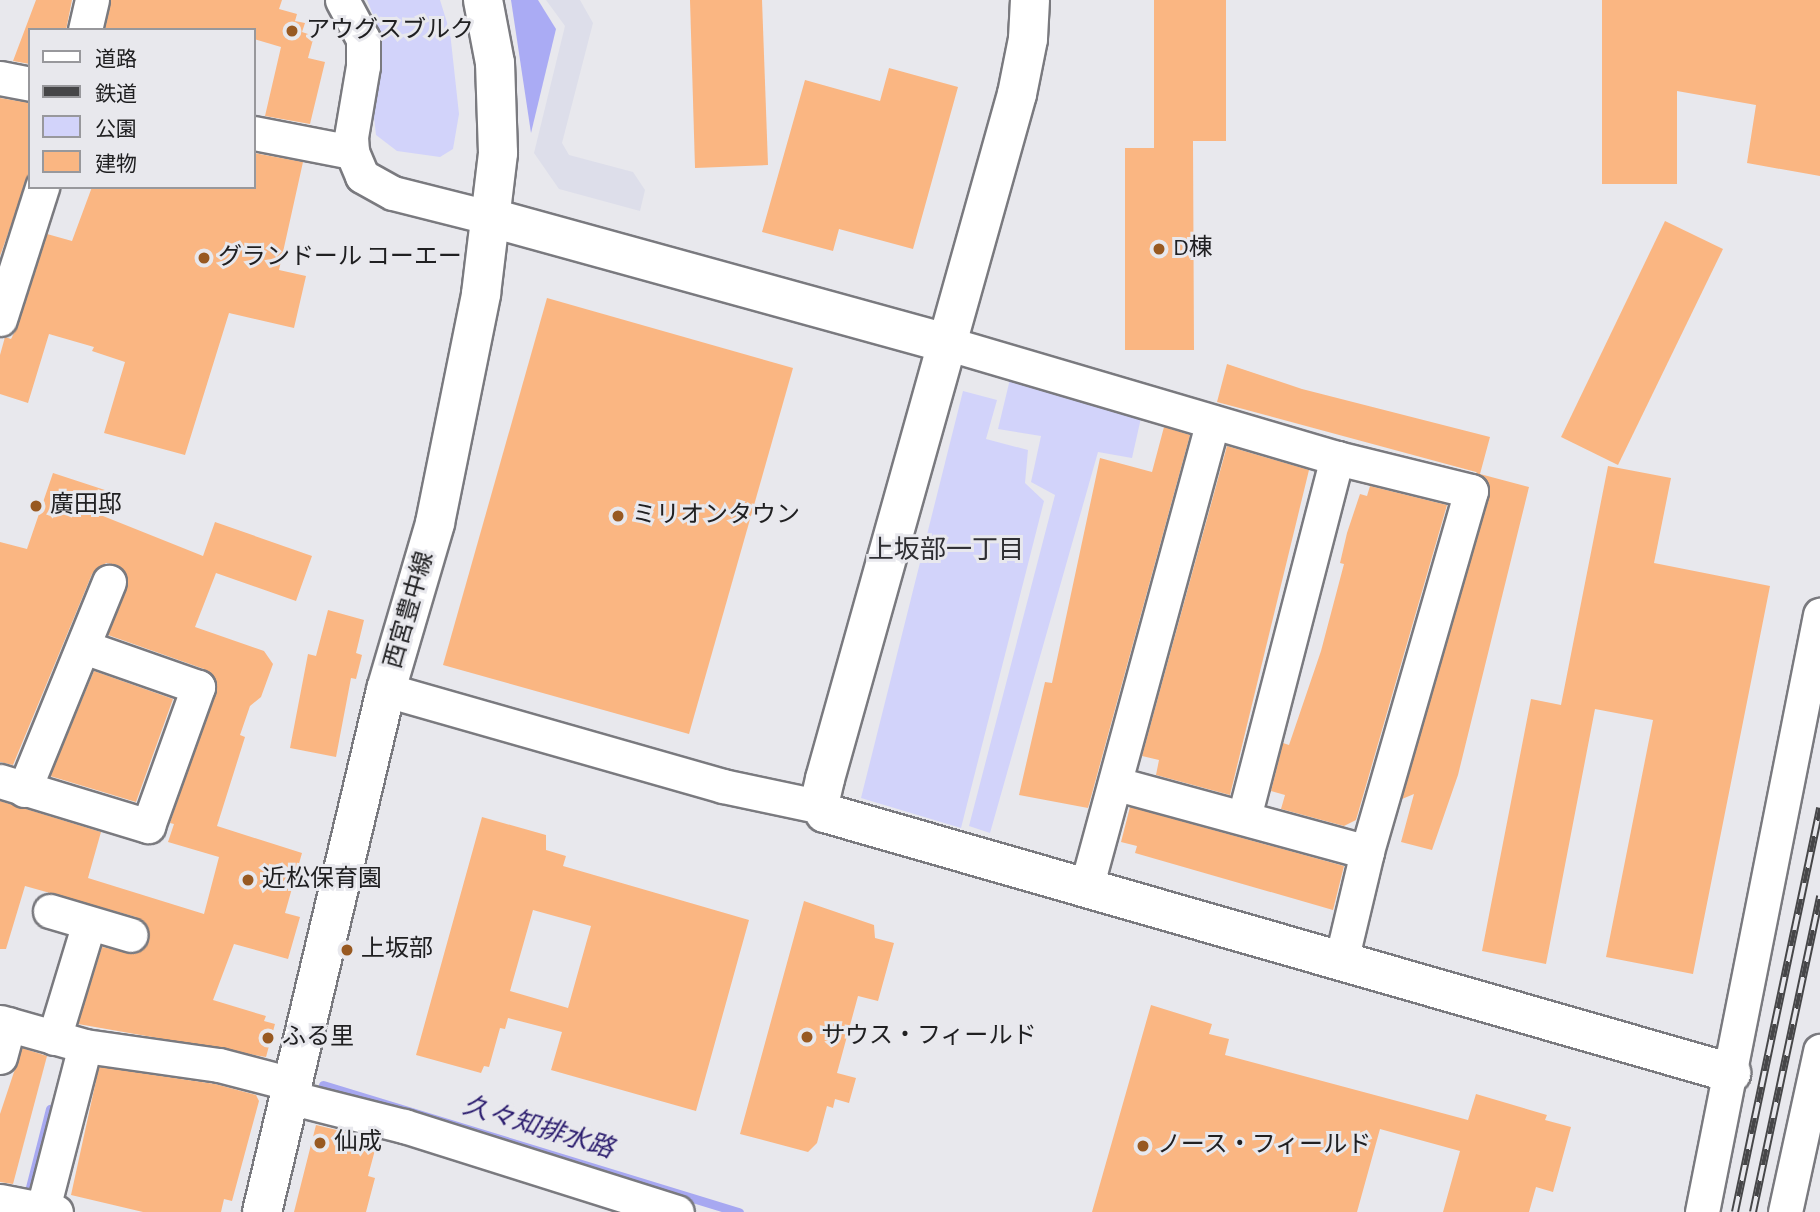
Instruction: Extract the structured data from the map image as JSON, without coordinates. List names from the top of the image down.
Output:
{
  "streets": {
    "street": ["西宮豊中線"]
  },
  "districts": ["上坂部一丁目"],
  "water": ["久々知排水路"],
  "places": [
    "アウグスブルク",
    "D棟",
    "グランドール コーエー",
    "廣田邸",
    "ミリオンタウン",
    "近松保育園",
    "上坂部",
    "サウス・フィールド",
    "ふる里",
    "仙成",
    "ノース・フィールド"
  ],
  "legend": [
    "道路",
    "鉄道",
    "公園",
    "建物"
  ]
}
